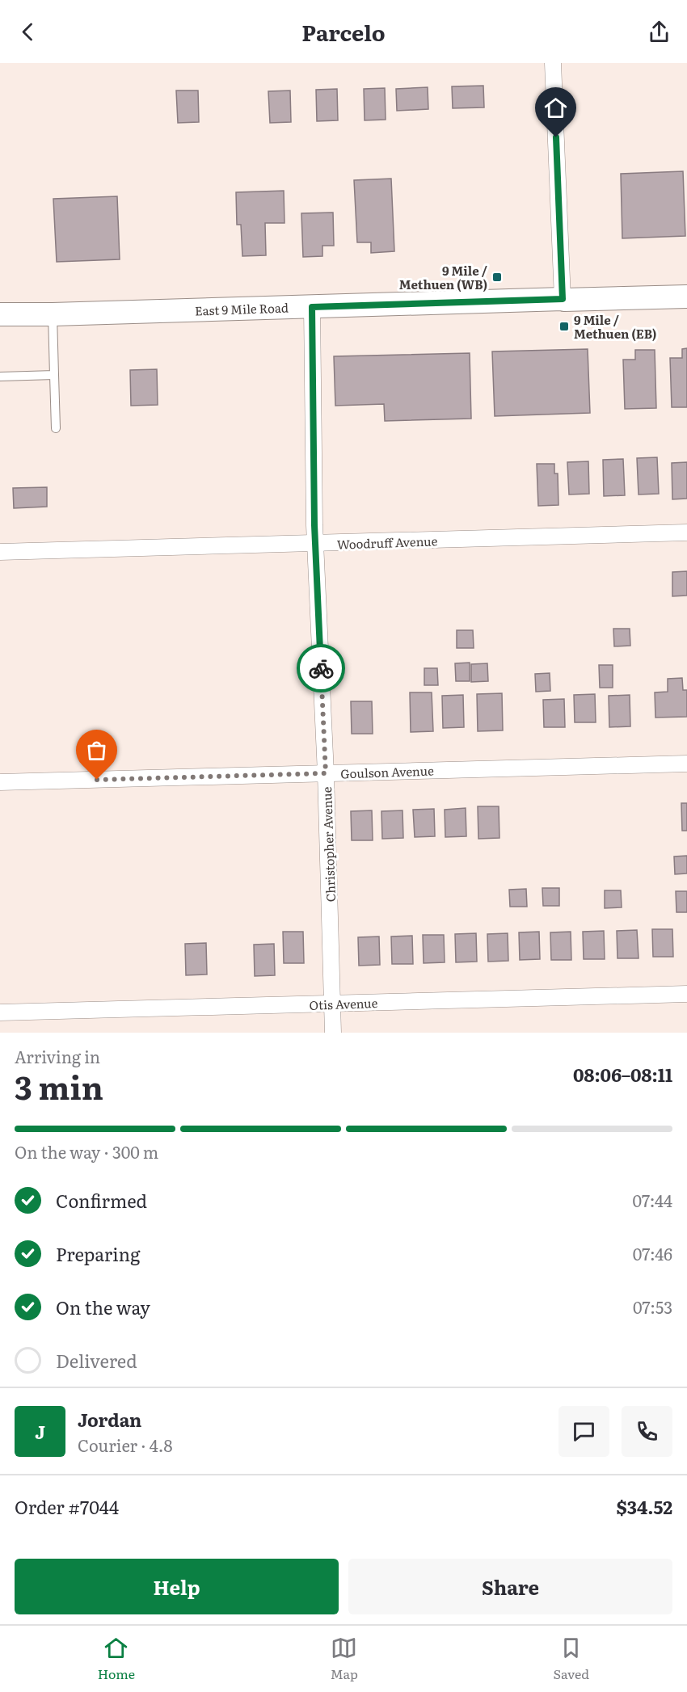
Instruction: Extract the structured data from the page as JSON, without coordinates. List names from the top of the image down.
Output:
{
  "streets": {
    "main road": ["East 9 Mile Road"],
    "street": [
      "Woodruff Avenue",
      "Goulson Avenue",
      "Christopher Avenue",
      "Otis Avenue"
    ]
  },
  "crossings": [
    ["East 9 Mile Road", "Christopher Avenue"],
    ["Woodruff Avenue", "Christopher Avenue"],
    ["Goulson Avenue", "Christopher Avenue"],
    ["Christopher Avenue", "Otis Avenue"]
  ],
  "places": {
    "transit": ["9 Mile / Methuen (WB)", "9 Mile / Methuen (EB)"]
  },
  "page": {
    "header": "Parcelo",
    "heading": ["3 min", "Arriving in", "08:06–08:11"],
    "panel": [
      "Jordan",
      "Courier · 4.8",
      "Order #7044",
      "$34.52"
    ],
    "bar": "On the way · 300 m",
    "list": [
      ["Confirmed", "07:44"],
      ["Preparing", "07:46"],
      ["On the way", "07:53"],
      "Delivered"
    ],
    "round": "J",
    "buttons": ["Help", "Share"],
    "tabs": ["Home", "Map", "Saved"]
  }
}
